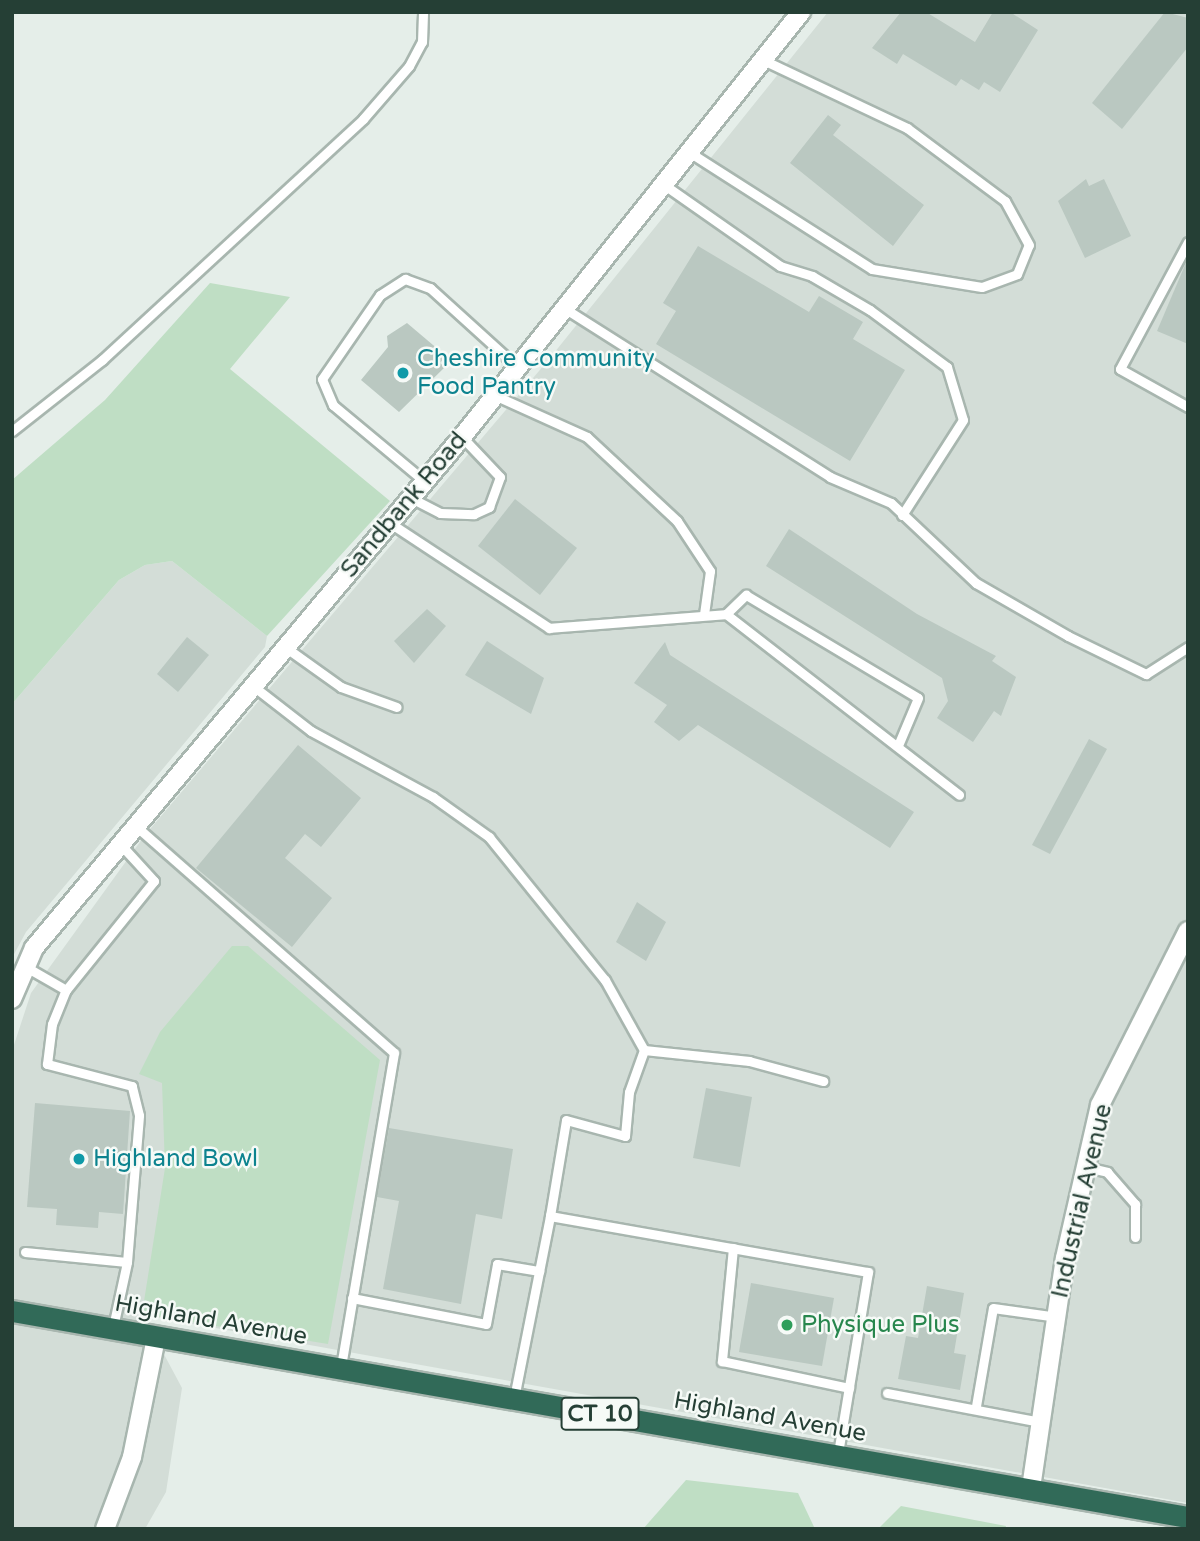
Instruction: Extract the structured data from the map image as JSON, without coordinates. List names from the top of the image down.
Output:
{
  "streets": {
    "highway": ["Highland Avenue", "CT 10"],
    "street": ["Sandbank Road", "Industrial Avenue"]
  },
  "crossings": [
    ["Industrial Avenue", "Highland Avenue"]
  ],
  "places": ["Cheshire Community Food Pantry", "Highland Bowl", "Physique Plus"]
}
